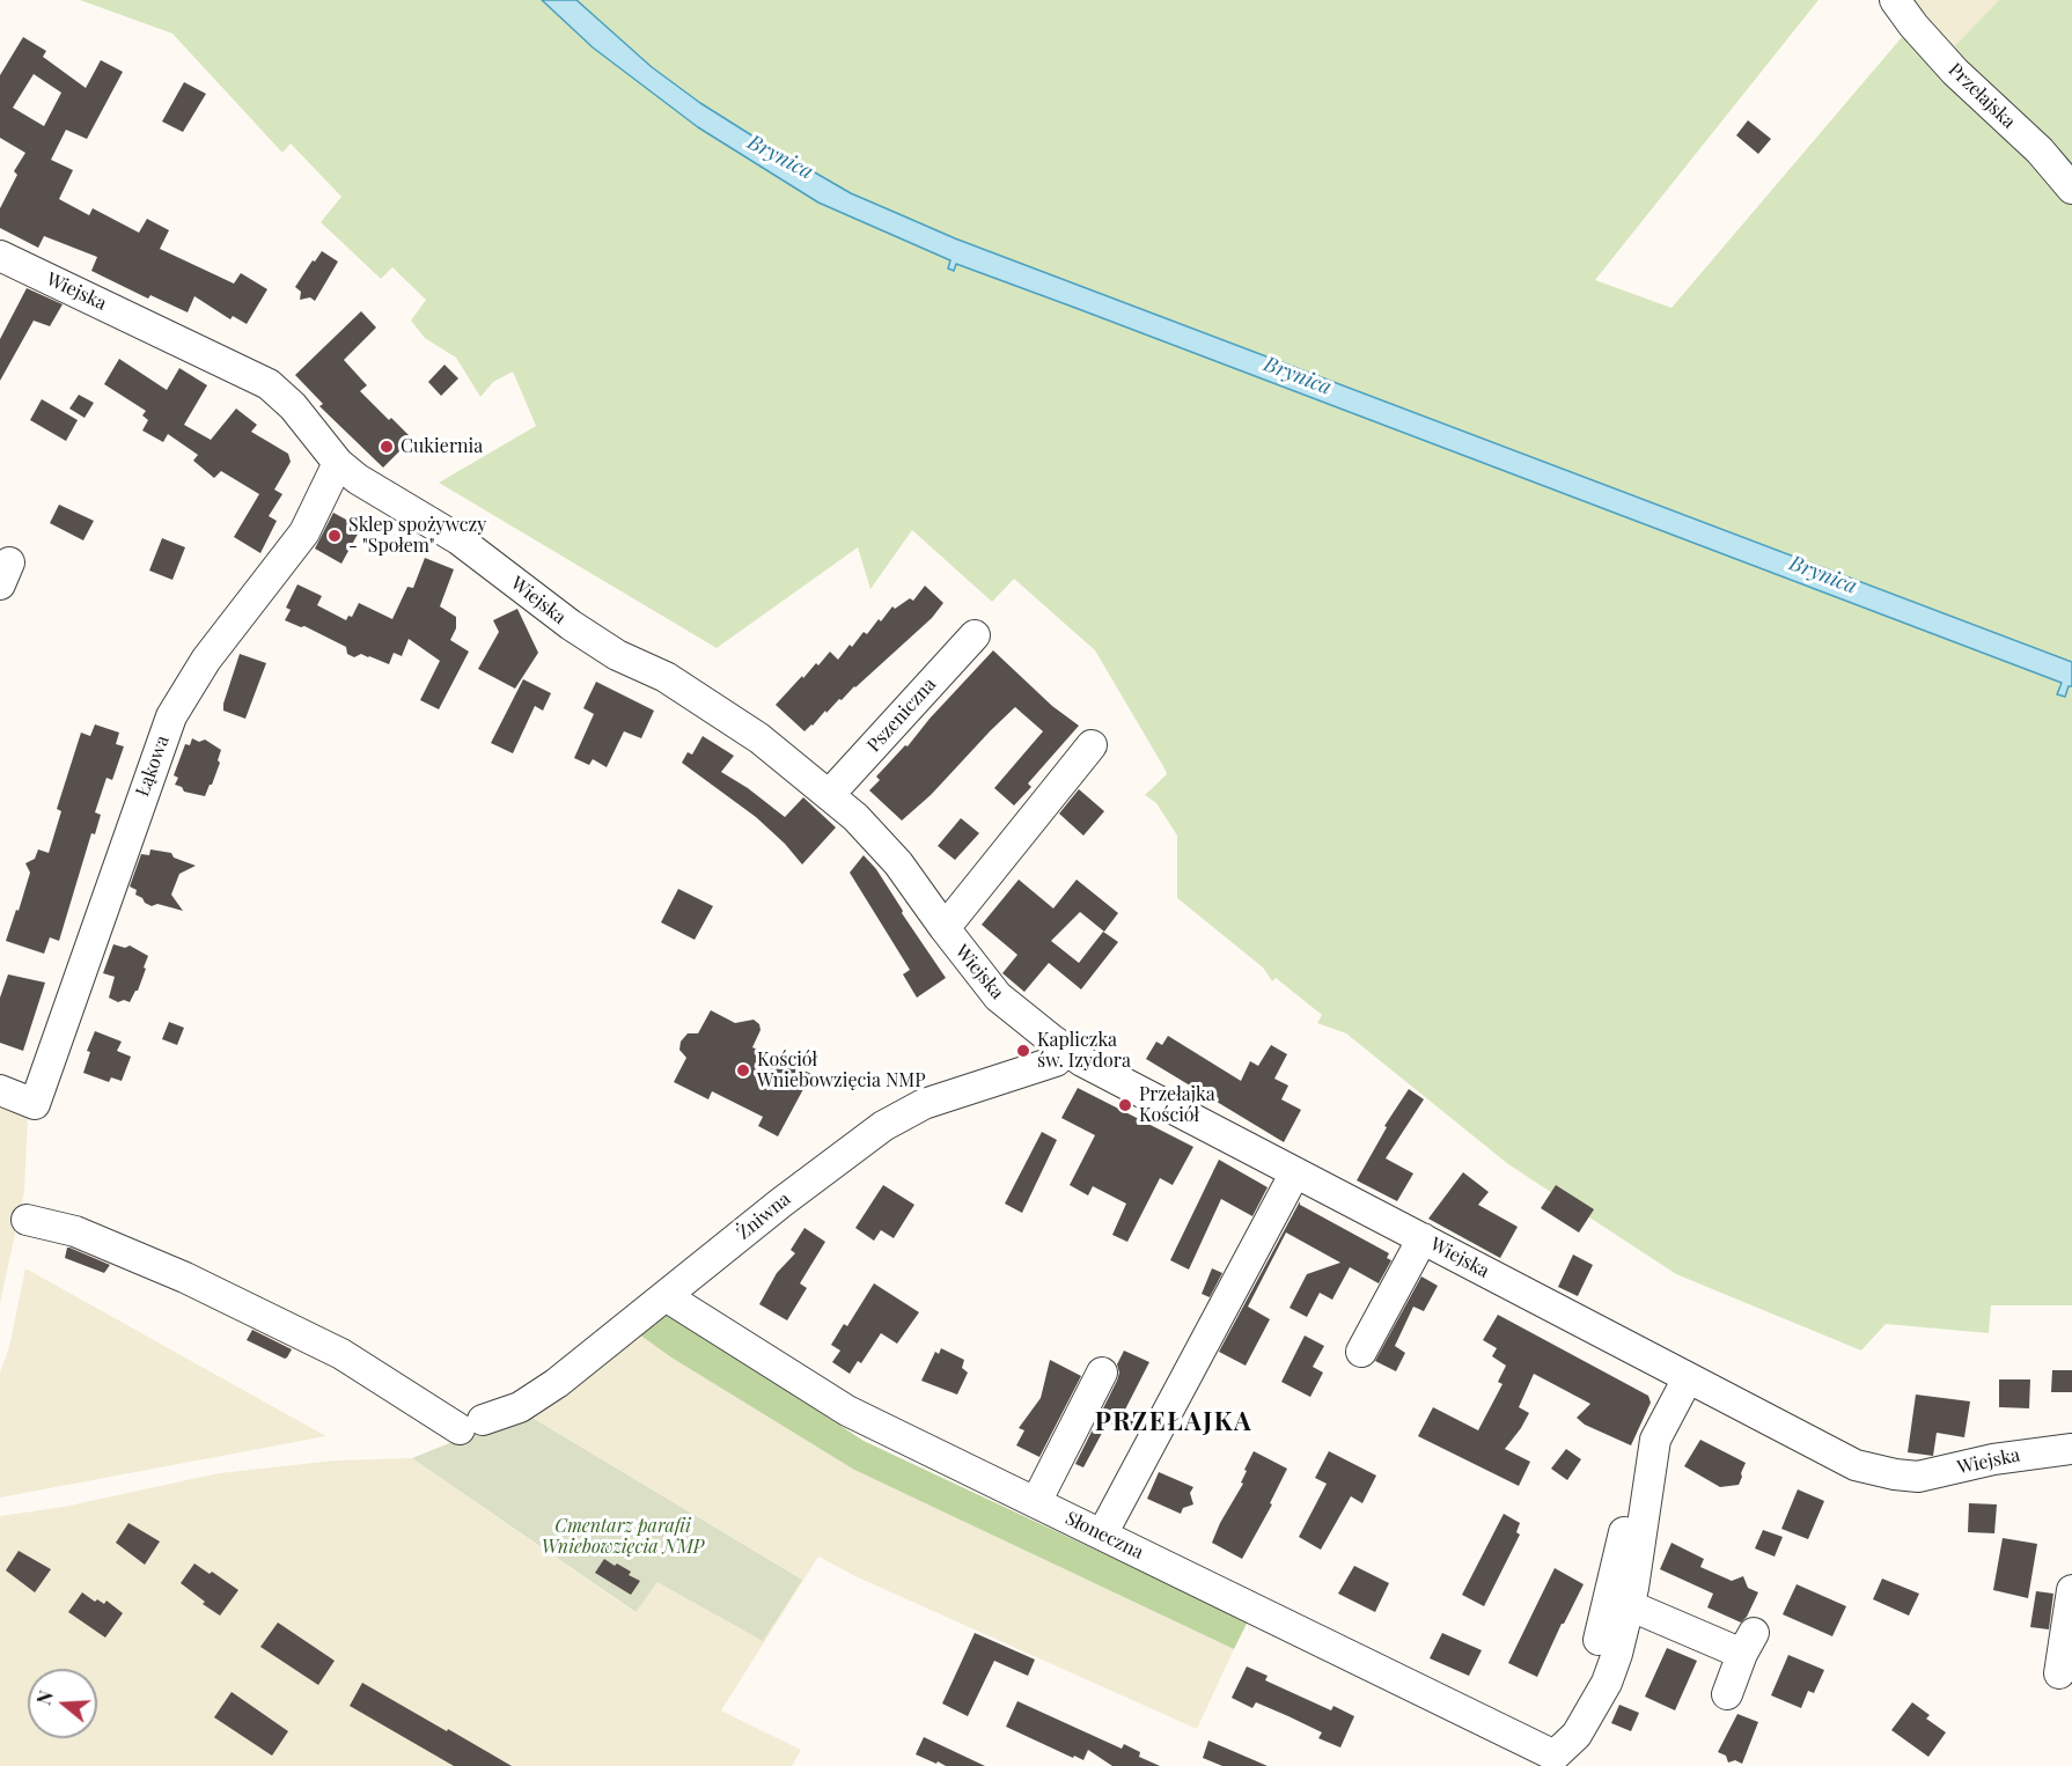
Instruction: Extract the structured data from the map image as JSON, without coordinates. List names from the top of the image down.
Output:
{
  "streets": {
    "street": [
      "Przełajska",
      "Wiejska",
      "Pszeniczna",
      "Łąkowa",
      "Żniwna",
      "Słoneczna"
    ]
  },
  "crossings": [
    ["Wiejska", "Pszeniczna"],
    ["Wiejska", "Łąkowa"],
    ["Wiejska", "Żniwna"],
    ["Wiejska", "Słoneczna"],
    ["Żniwna", "Słoneczna"]
  ],
  "districts": ["PRZEŁAJKA"],
  "water": ["Brynica"],
  "parks": ["Cmentarz parafii Wniebowzięcia NMP"],
  "places": [
    "Cukiernia",
    "Sklep spożywczy - \"Społem\"",
    "Kapliczka św. Izydora",
    "Kościół Wniebowzięcia NMP",
    "Przełajka Kościół"
  ],
  "north": "left"
}
